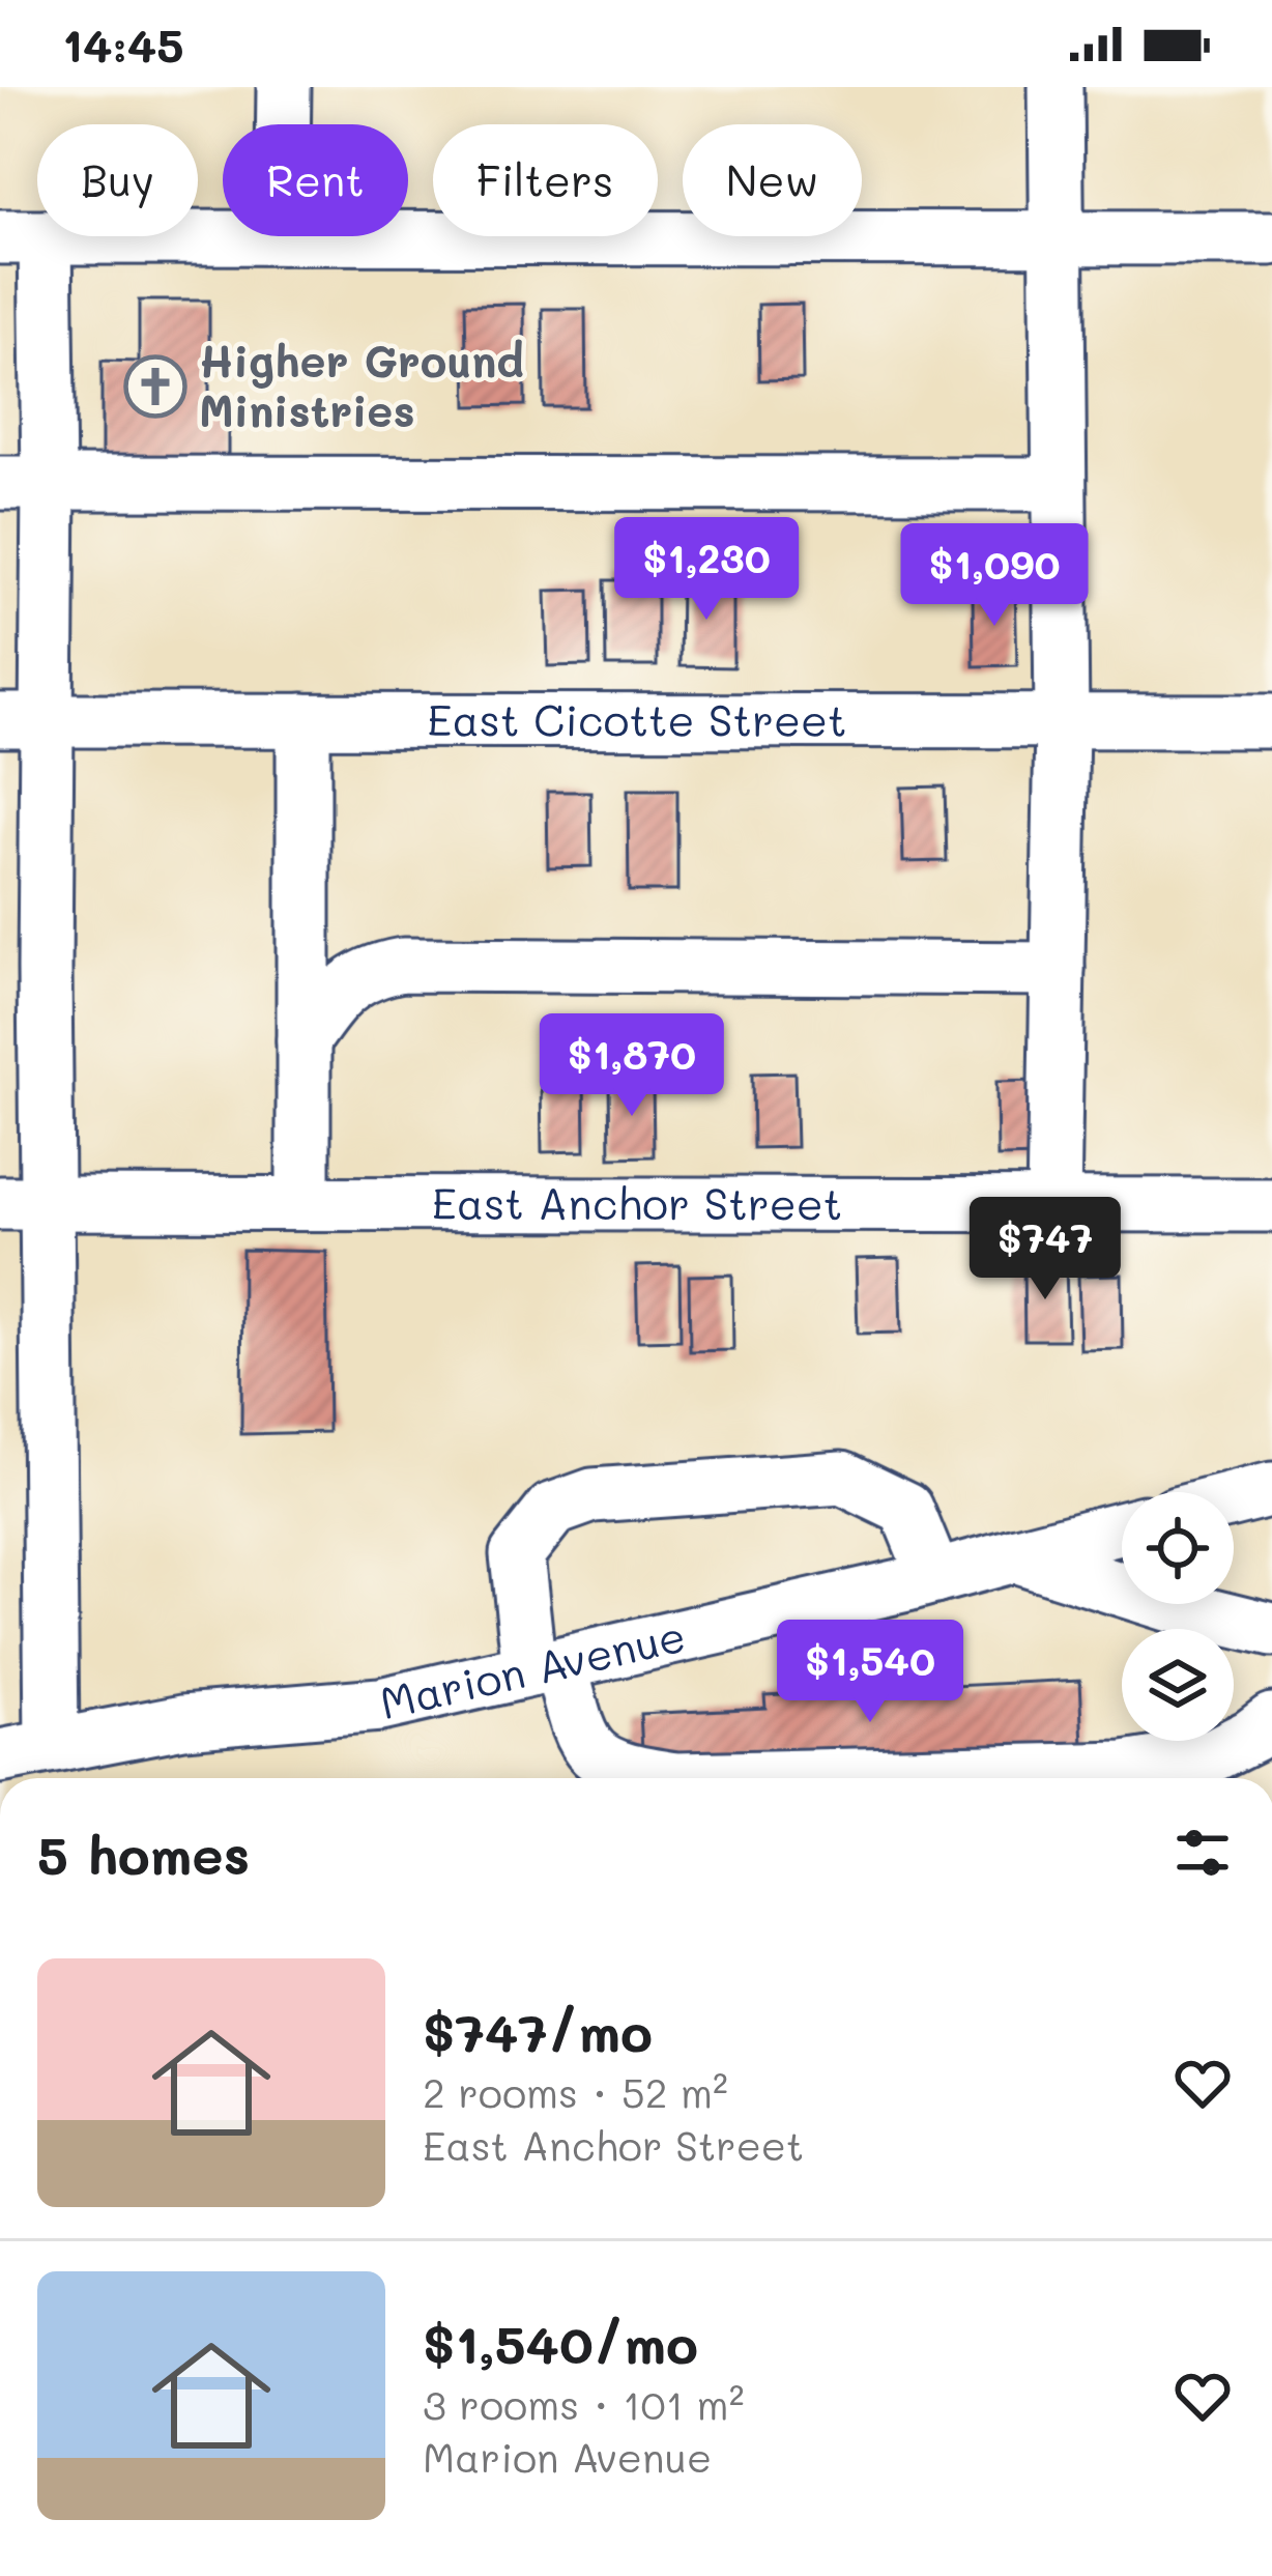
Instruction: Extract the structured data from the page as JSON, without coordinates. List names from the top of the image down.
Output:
{
  "streets": {
    "street": ["East Cicotte Street", "East Anchor Street", "Marion Avenue"]
  },
  "places": {
    "church": ["Higher Ground Ministries"]
  },
  "page": {
    "status": "14:45",
    "chip": [
      "Buy",
      "Rent",
      "Filters",
      "New"
    ],
    "price": [
      "$1,230",
      "$1,090",
      "$1,870",
      "$747",
      "$1,540"
    ],
    "heading": "5 homes",
    "list": [
      {
        "name": "$747/mo",
        "note": "2 rooms · 52 m² · East Anchor Street"
      },
      {
        "name": "$1,540/mo",
        "note": "3 rooms · 101 m² · Marion Avenue"
      }
    ]
  }
}
